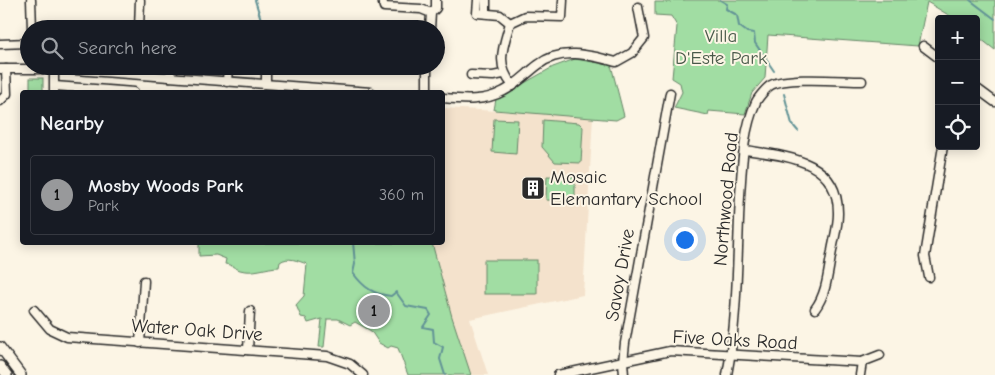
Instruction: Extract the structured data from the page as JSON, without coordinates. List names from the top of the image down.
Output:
{
  "streets": {
    "street": [
      "Northwood Road",
      "Savoy Drive",
      "Water Oak Drive",
      "Five Oaks Road"
    ]
  },
  "crossings": [
    ["Northwood Road", "Five Oaks Road"],
    ["Savoy Drive", "Five Oaks Road"]
  ],
  "parks": ["Villa D'Este Park"],
  "places": {
    "building": ["Mosaic Elemantary School"]
  },
  "page": {
    "map_buttons": ["+", "−"],
    "search": "Search here",
    "heading": "Nearby",
    "list": [
      {
        "mark": "1",
        "name": "Mosby Woods Park",
        "note": "Park",
        "value": "360 m"
      }
    ],
    "pins": "1"
  }
}
